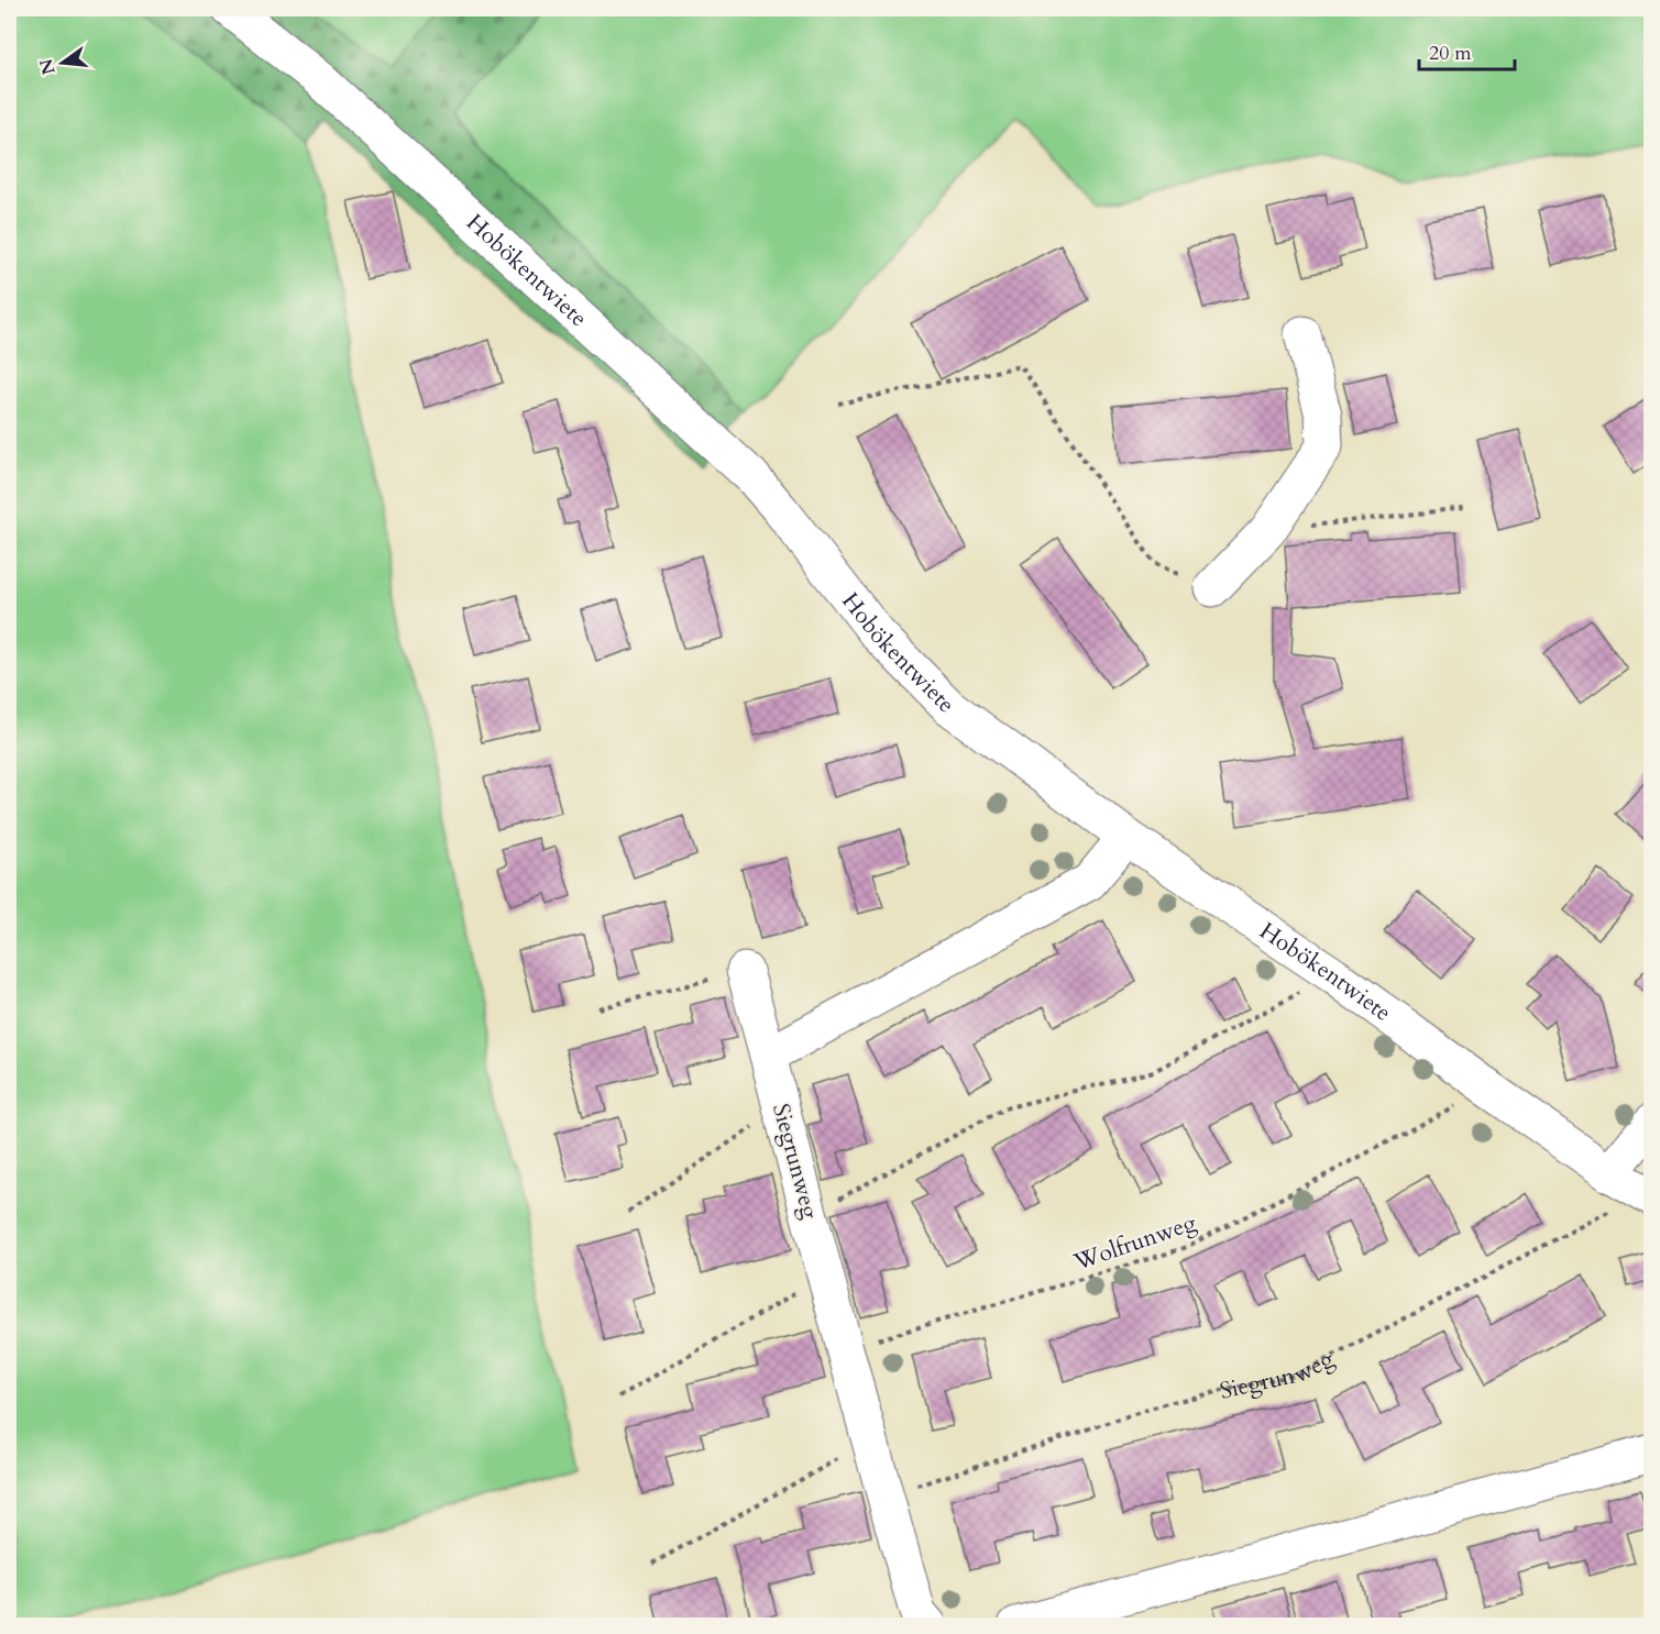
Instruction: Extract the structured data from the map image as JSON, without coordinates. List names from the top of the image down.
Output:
{
  "streets": {
    "street": ["Hobökentwiete", "Siegrunweg"],
    "path": ["Wolfrunweg"]
  },
  "crossings": [
    ["Hobökentwiete", "Siegrunweg"],
    ["Hobökentwiete", "Wolfrunweg"],
    ["Siegrunweg", "Wolfrunweg"]
  ],
  "scale_bar": "20 m",
  "north": "left"
}
